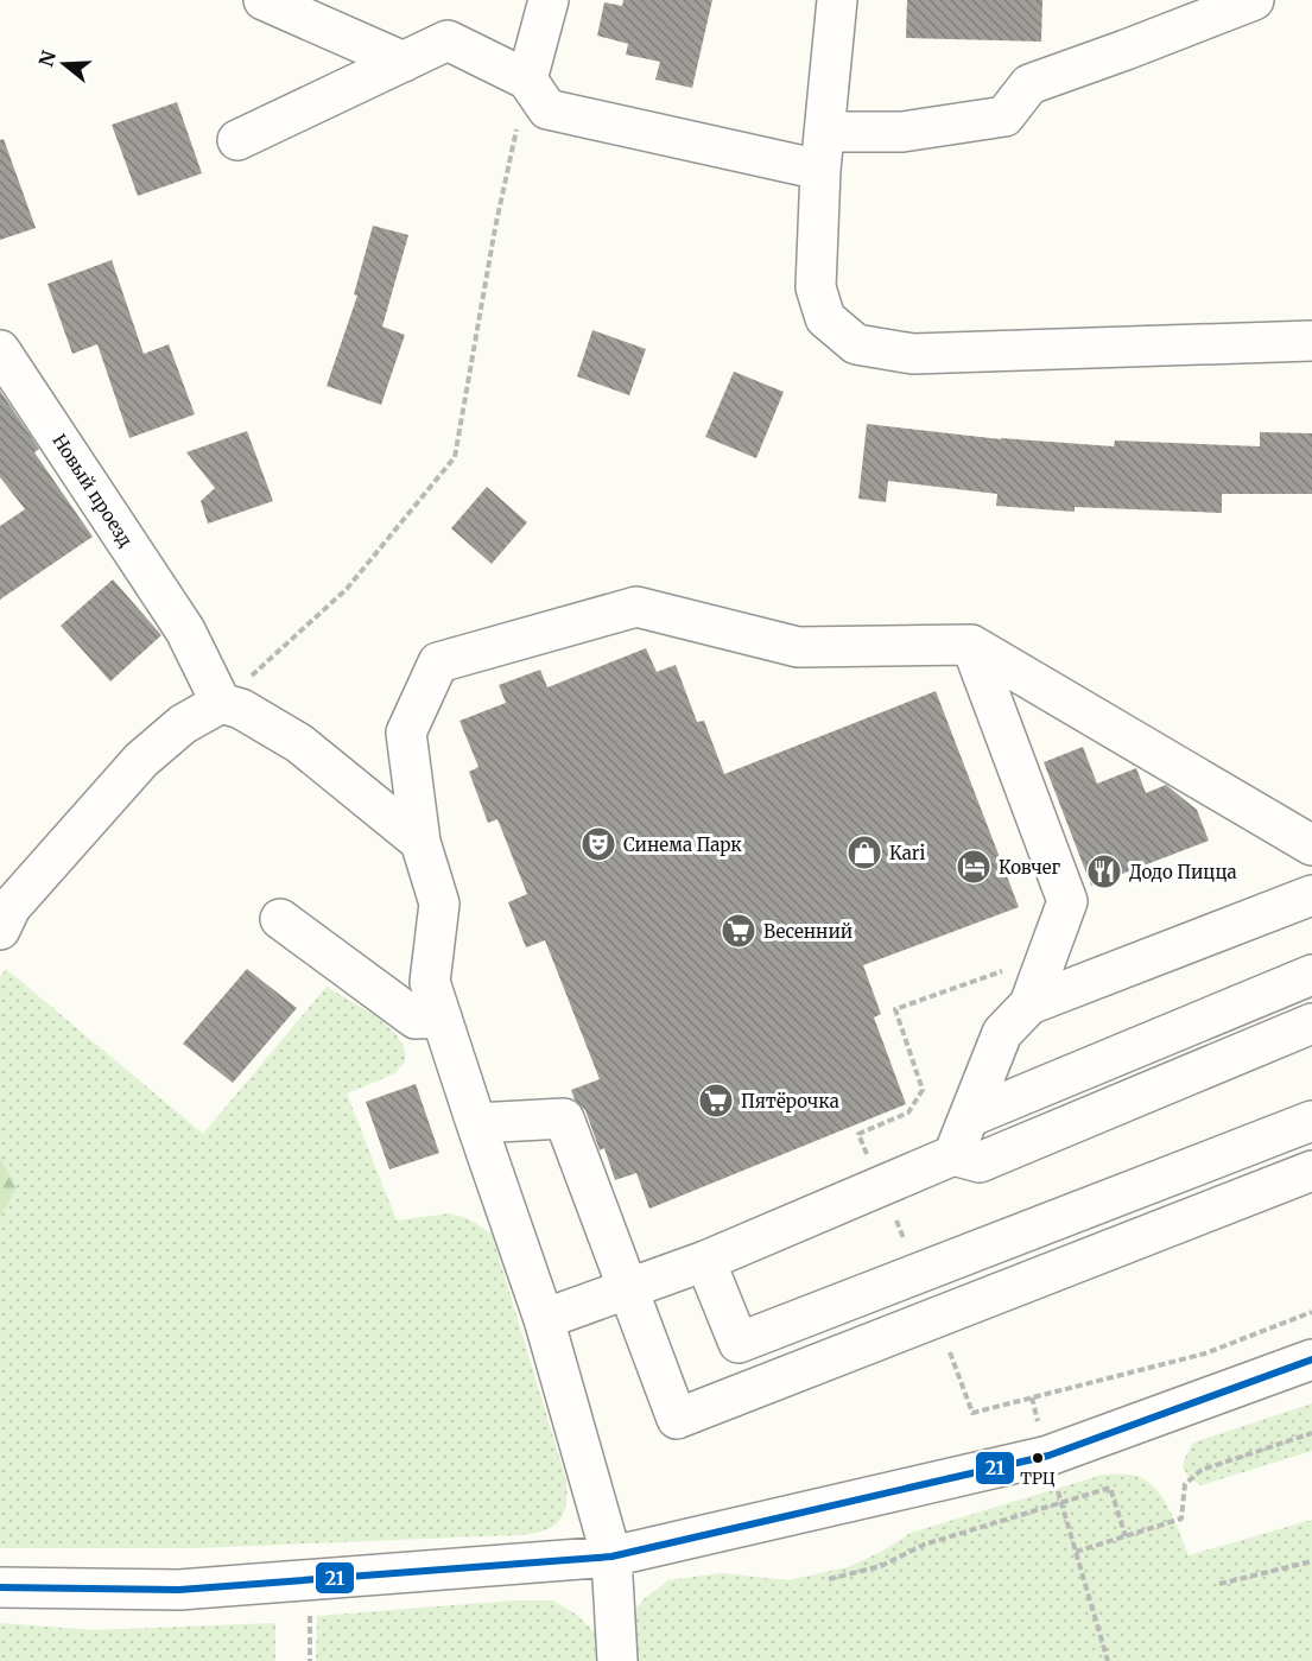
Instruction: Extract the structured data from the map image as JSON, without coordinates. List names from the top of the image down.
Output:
{
  "streets": {
    "street": ["Новый проезд"]
  },
  "places": {
    "theatre": ["Синема Парк"],
    "shop": ["Kari"],
    "hotel": ["Ковчег"],
    "restaurant": ["Додо Пицца"],
    "supermarket": ["Весенний", "Пятёрочка"],
    "other": ["ТРЦ"]
  },
  "lines": ["transit line 21"],
  "north": "left"
}
